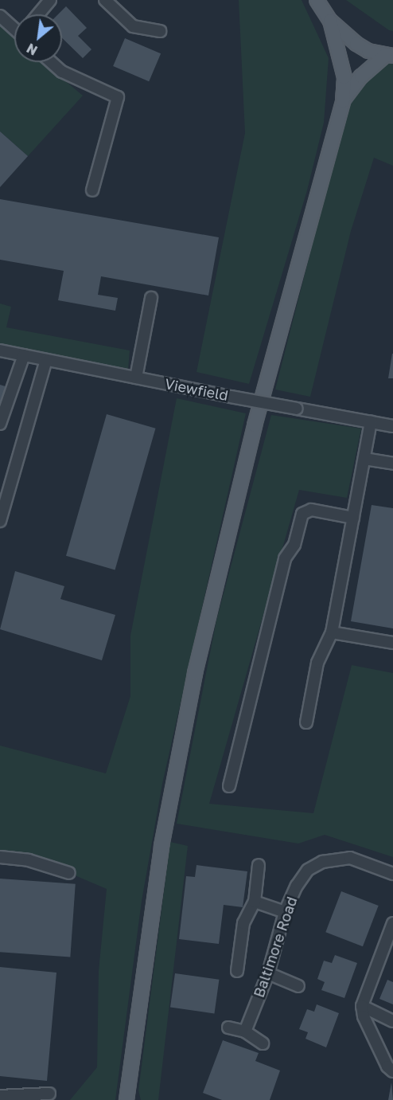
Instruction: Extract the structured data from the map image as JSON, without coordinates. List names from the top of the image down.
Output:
{
  "streets": {
    "street": ["Viewfield", "Baltimore Road"]
  },
  "north": "bottom left"
}
